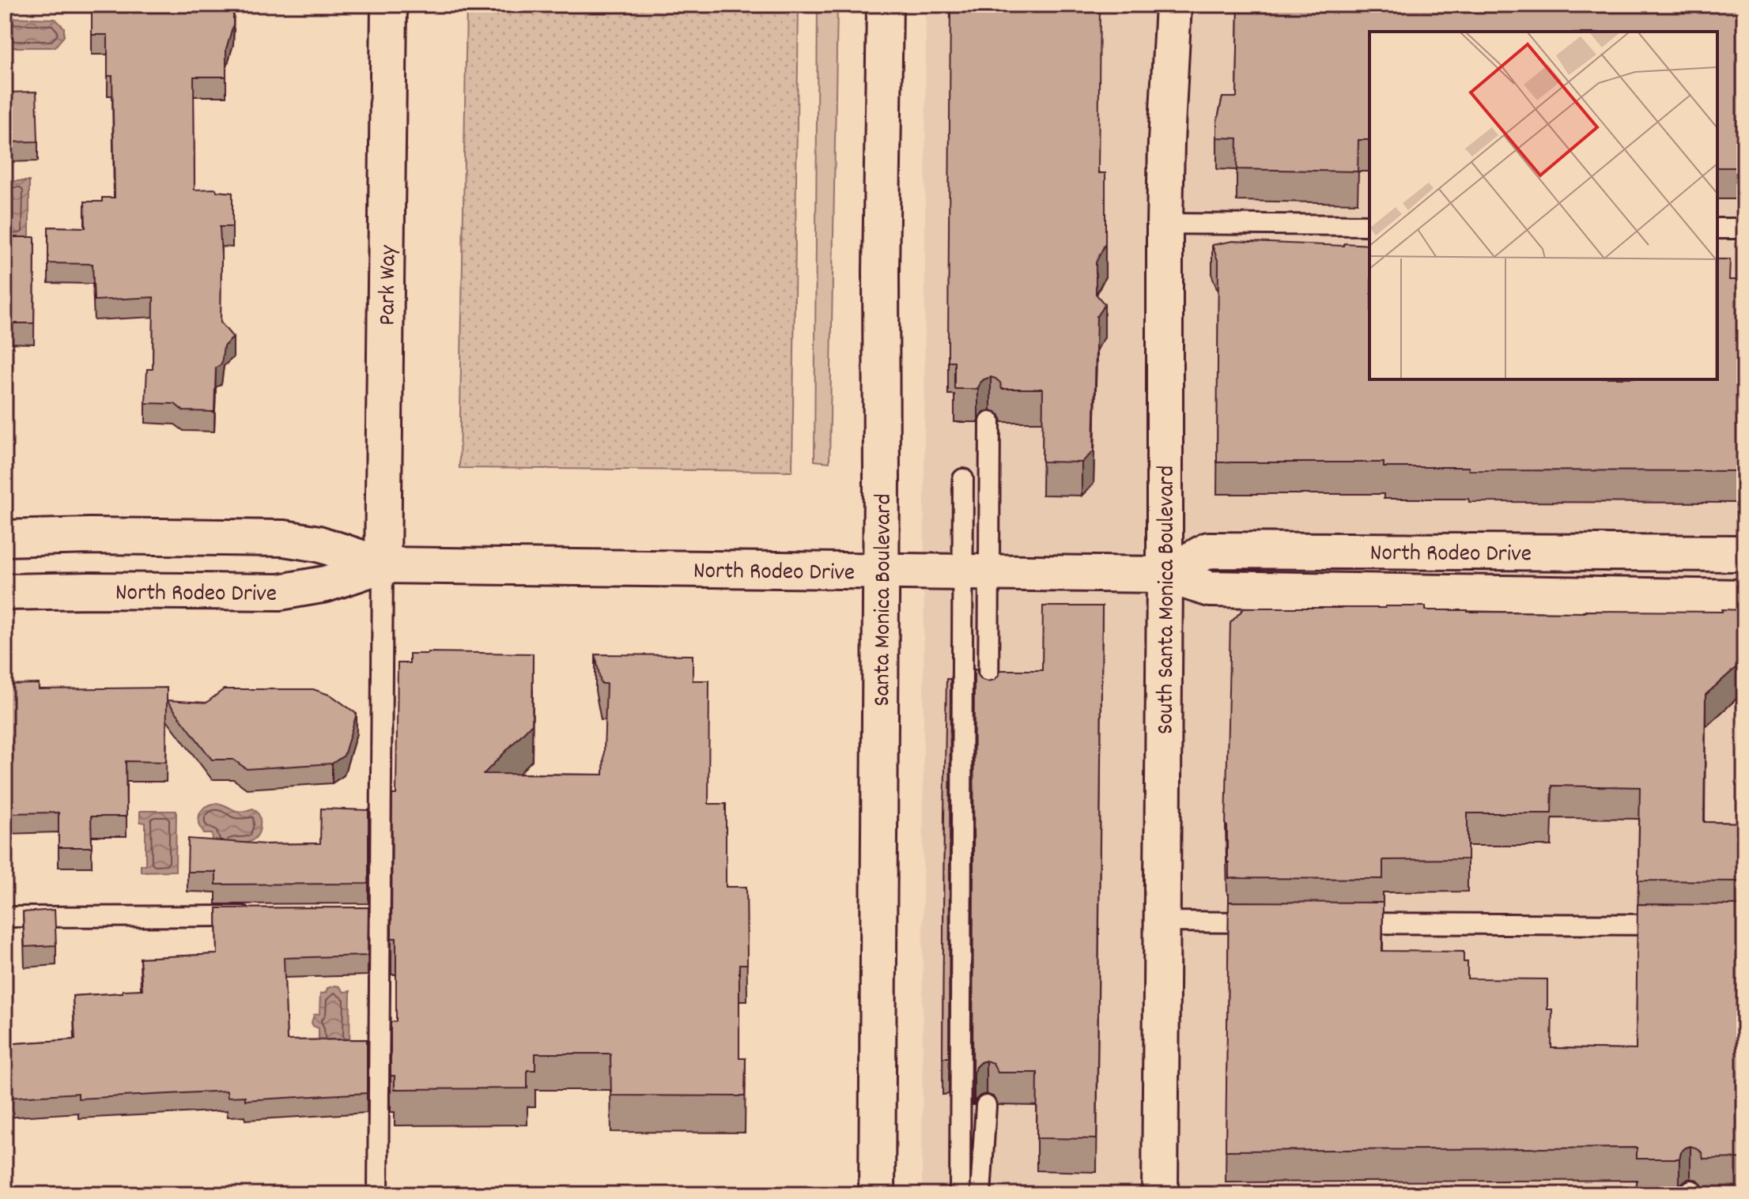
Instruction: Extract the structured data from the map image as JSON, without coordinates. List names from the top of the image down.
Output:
{
  "streets": {
    "main road": [
      "Park Way",
      "North Rodeo Drive",
      "Santa Monica Boulevard",
      "South Santa Monica Boulevard"
    ]
  },
  "crossings": [
    ["Park Way", "North Rodeo Drive"],
    ["North Rodeo Drive", "Santa Monica Boulevard"],
    ["North Rodeo Drive", "South Santa Monica Boulevard"]
  ]
}
